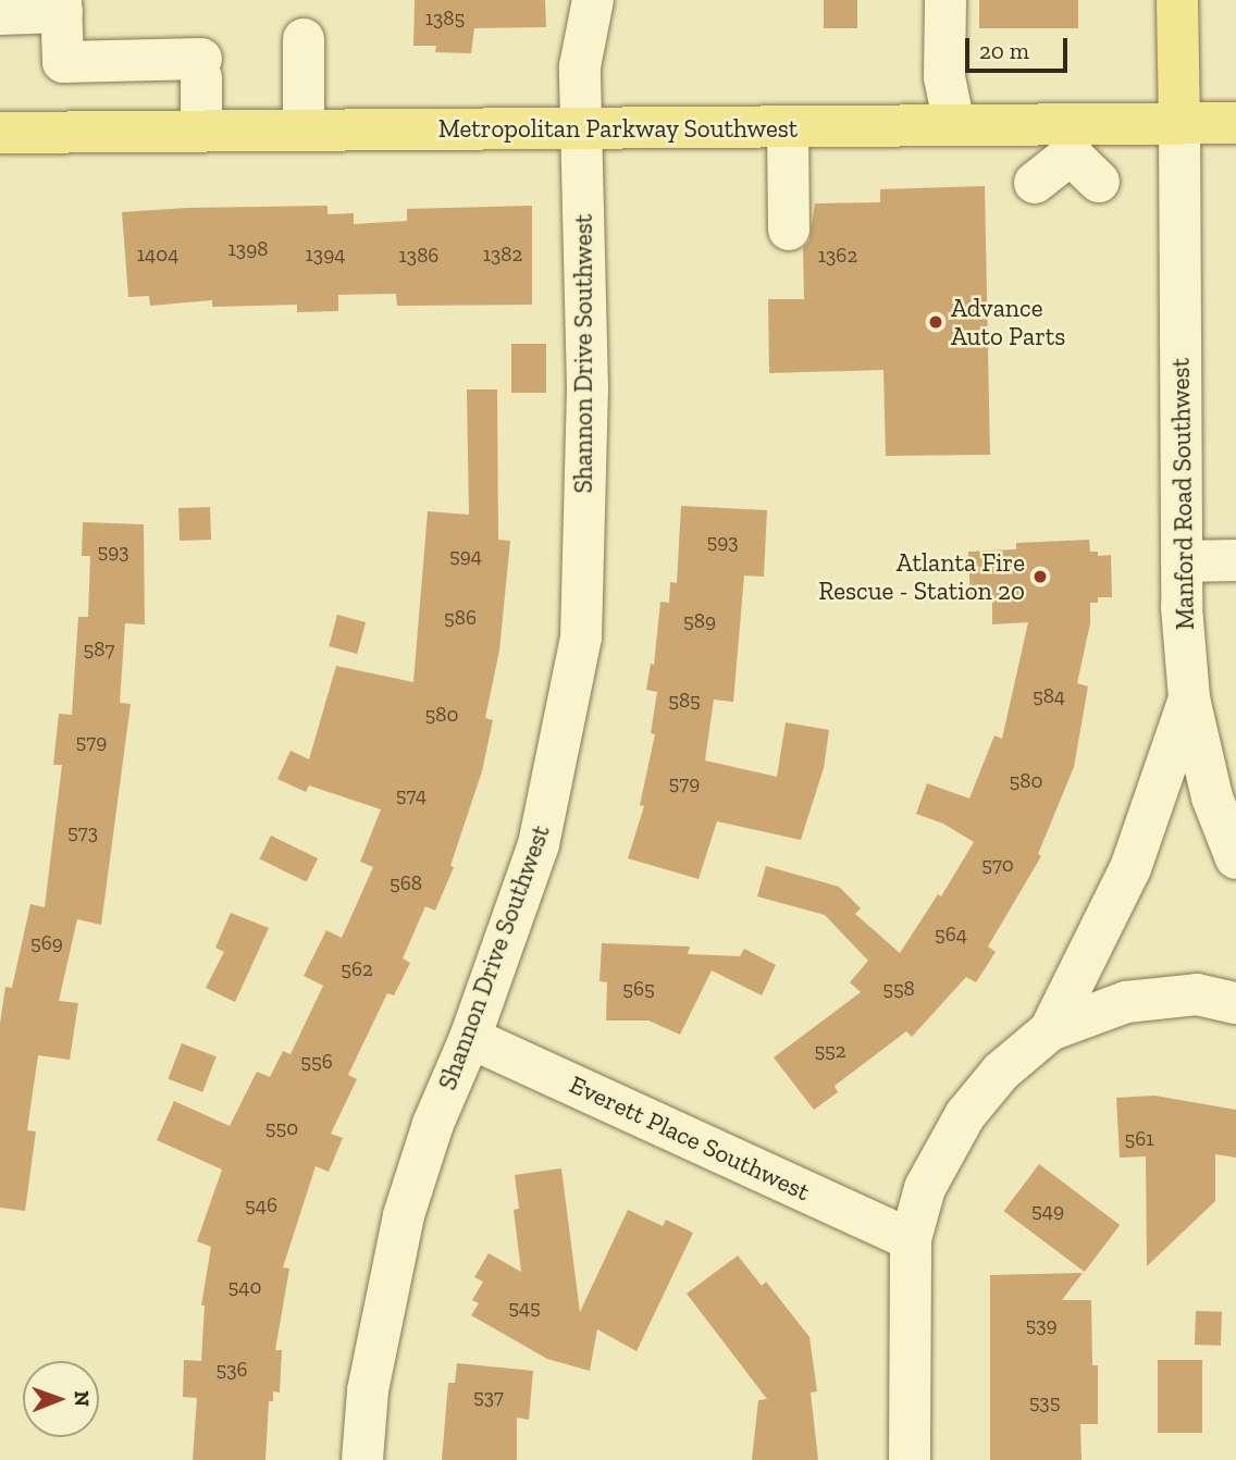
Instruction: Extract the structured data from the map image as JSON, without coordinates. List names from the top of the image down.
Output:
{
  "streets": {
    "main road": ["Metropolitan Parkway Southwest"],
    "street": ["Shannon Drive Southwest", "Manford Road Southwest", "Everett Place Southwest"]
  },
  "crossings": [
    ["Metropolitan Parkway Southwest", "Shannon Drive Southwest"],
    ["Metropolitan Parkway Southwest", "Manford Road Southwest"],
    ["Shannon Drive Southwest", "Everett Place Southwest"]
  ],
  "places": ["Advance Auto Parts", "Atlanta Fire Rescue - Station 20"],
  "house_numbers": [
    "1385",
    "1398",
    "1404",
    "1394",
    "1382",
    "1386",
    "1362",
    "593",
    "593",
    "594",
    "586",
    "589",
    "587",
    "584",
    "585",
    "580",
    "579",
    "580",
    "579",
    "574",
    "573",
    "570",
    "568",
    "564",
    "569",
    "562",
    "565",
    "558",
    "552",
    "556",
    "550",
    "561",
    "546",
    "549",
    "540",
    "545",
    "539",
    "536",
    "537",
    "535"
  ],
  "scale_bar": "20 m",
  "north": "right"
}
